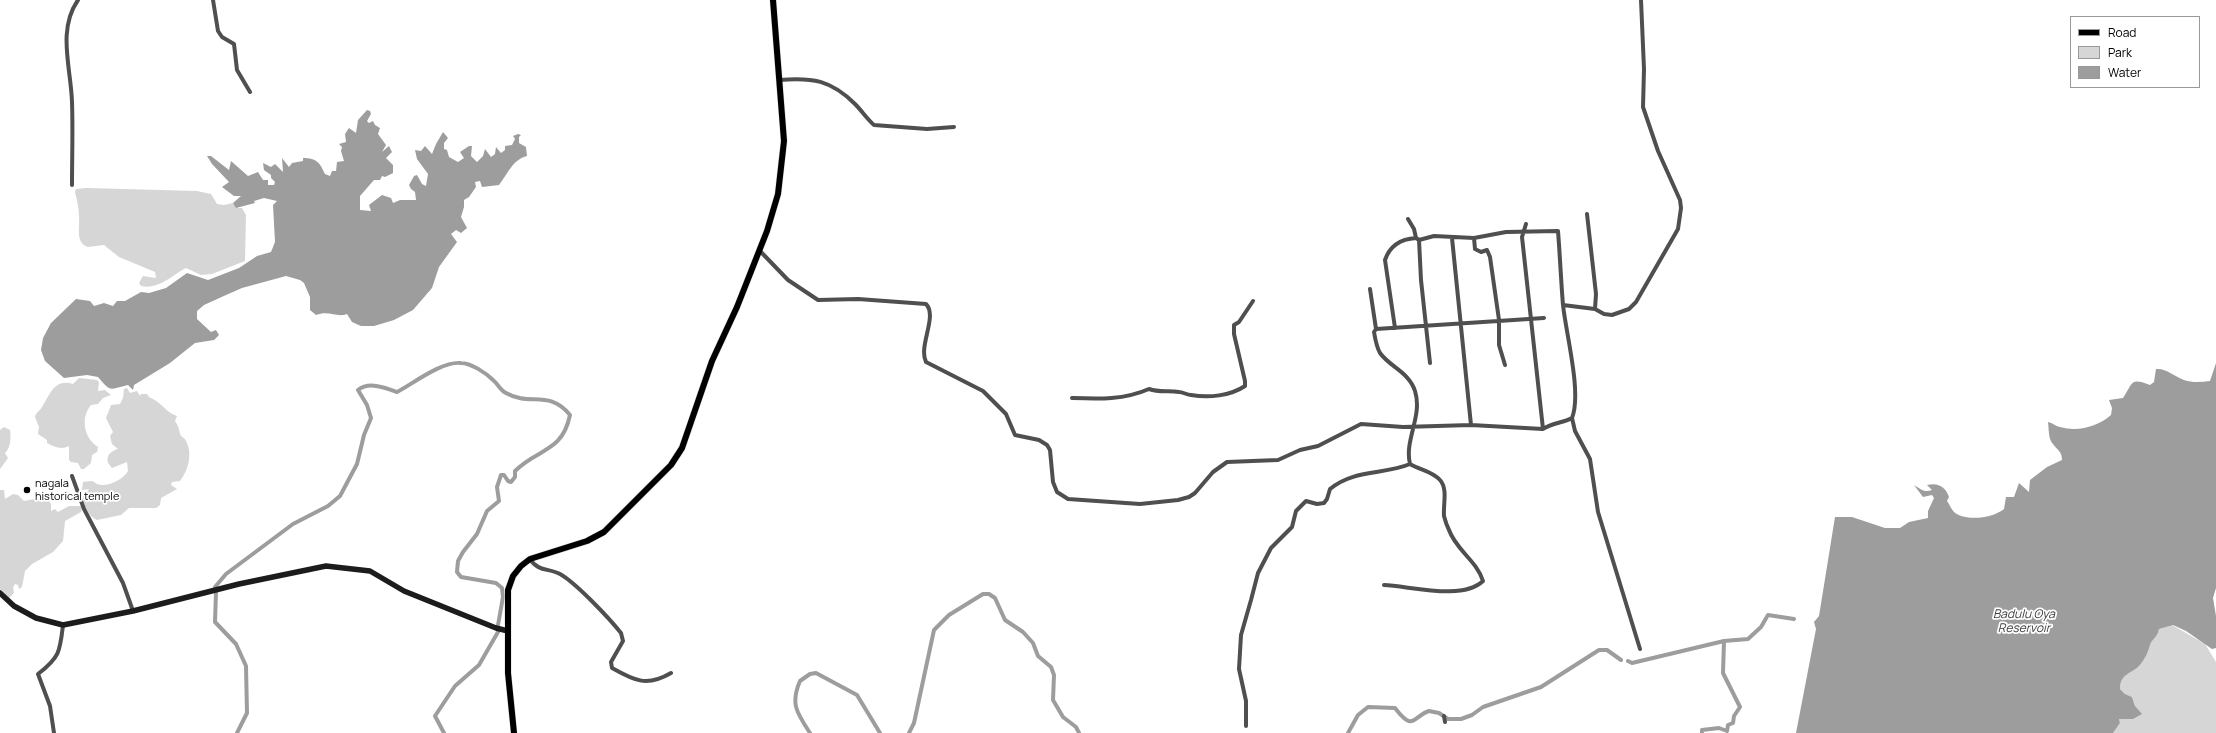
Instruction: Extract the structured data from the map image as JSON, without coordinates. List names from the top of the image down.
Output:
{
  "water": ["Badulu Oya Reservoir"],
  "places": ["nagala historical temple"],
  "legend": ["Road", "Park", "Water"]
}
